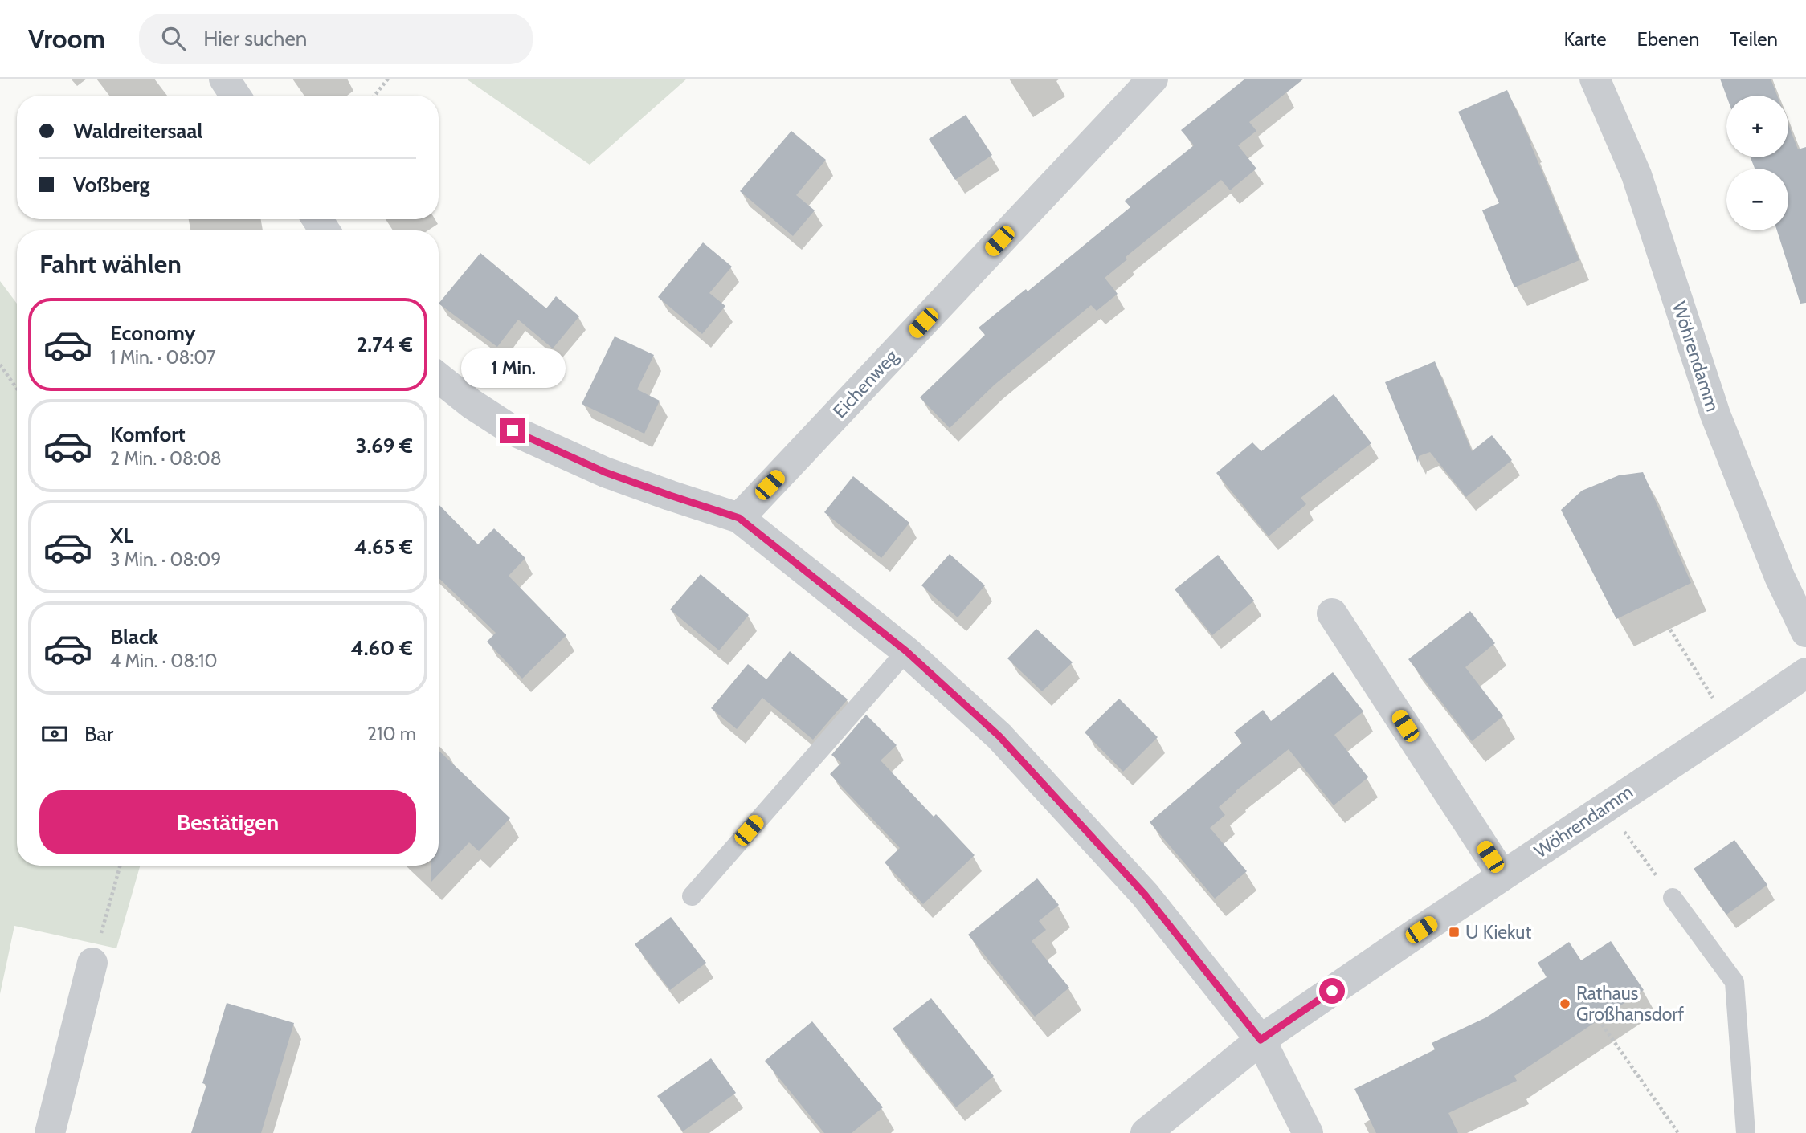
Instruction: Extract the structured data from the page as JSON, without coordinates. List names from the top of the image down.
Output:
{
  "streets": {
    "street": ["Wöhrendamm", "Eichenweg"]
  },
  "places": {
    "transit": ["U Kiekut"],
    "other": ["Rathaus Großhansdorf"]
  },
  "page": {
    "header": "Vroom",
    "search": "Hier suchen",
    "nav": ["Karte", "Ebenen", "Teilen"],
    "map_buttons": ["+", "−"],
    "banner": ["Waldreitersaal", "Voßberg"],
    "heading": "Fahrt wählen",
    "list": [
      {
        "name": "Economy",
        "note": "1 Min. · 08:07",
        "value": "2.74 €"
      },
      {
        "name": "Komfort",
        "note": "2 Min. · 08:08",
        "value": "3.69 €"
      },
      {
        "name": "XL",
        "note": "3 Min. · 08:09",
        "value": "4.65 €"
      },
      {
        "name": "Black",
        "note": "4 Min. · 08:10",
        "value": "4.60 €"
      }
    ],
    "bubble": "1 Min.",
    "pay": ["Bar", "210 m"],
    "buttons": "Bestätigen"
  }
}
